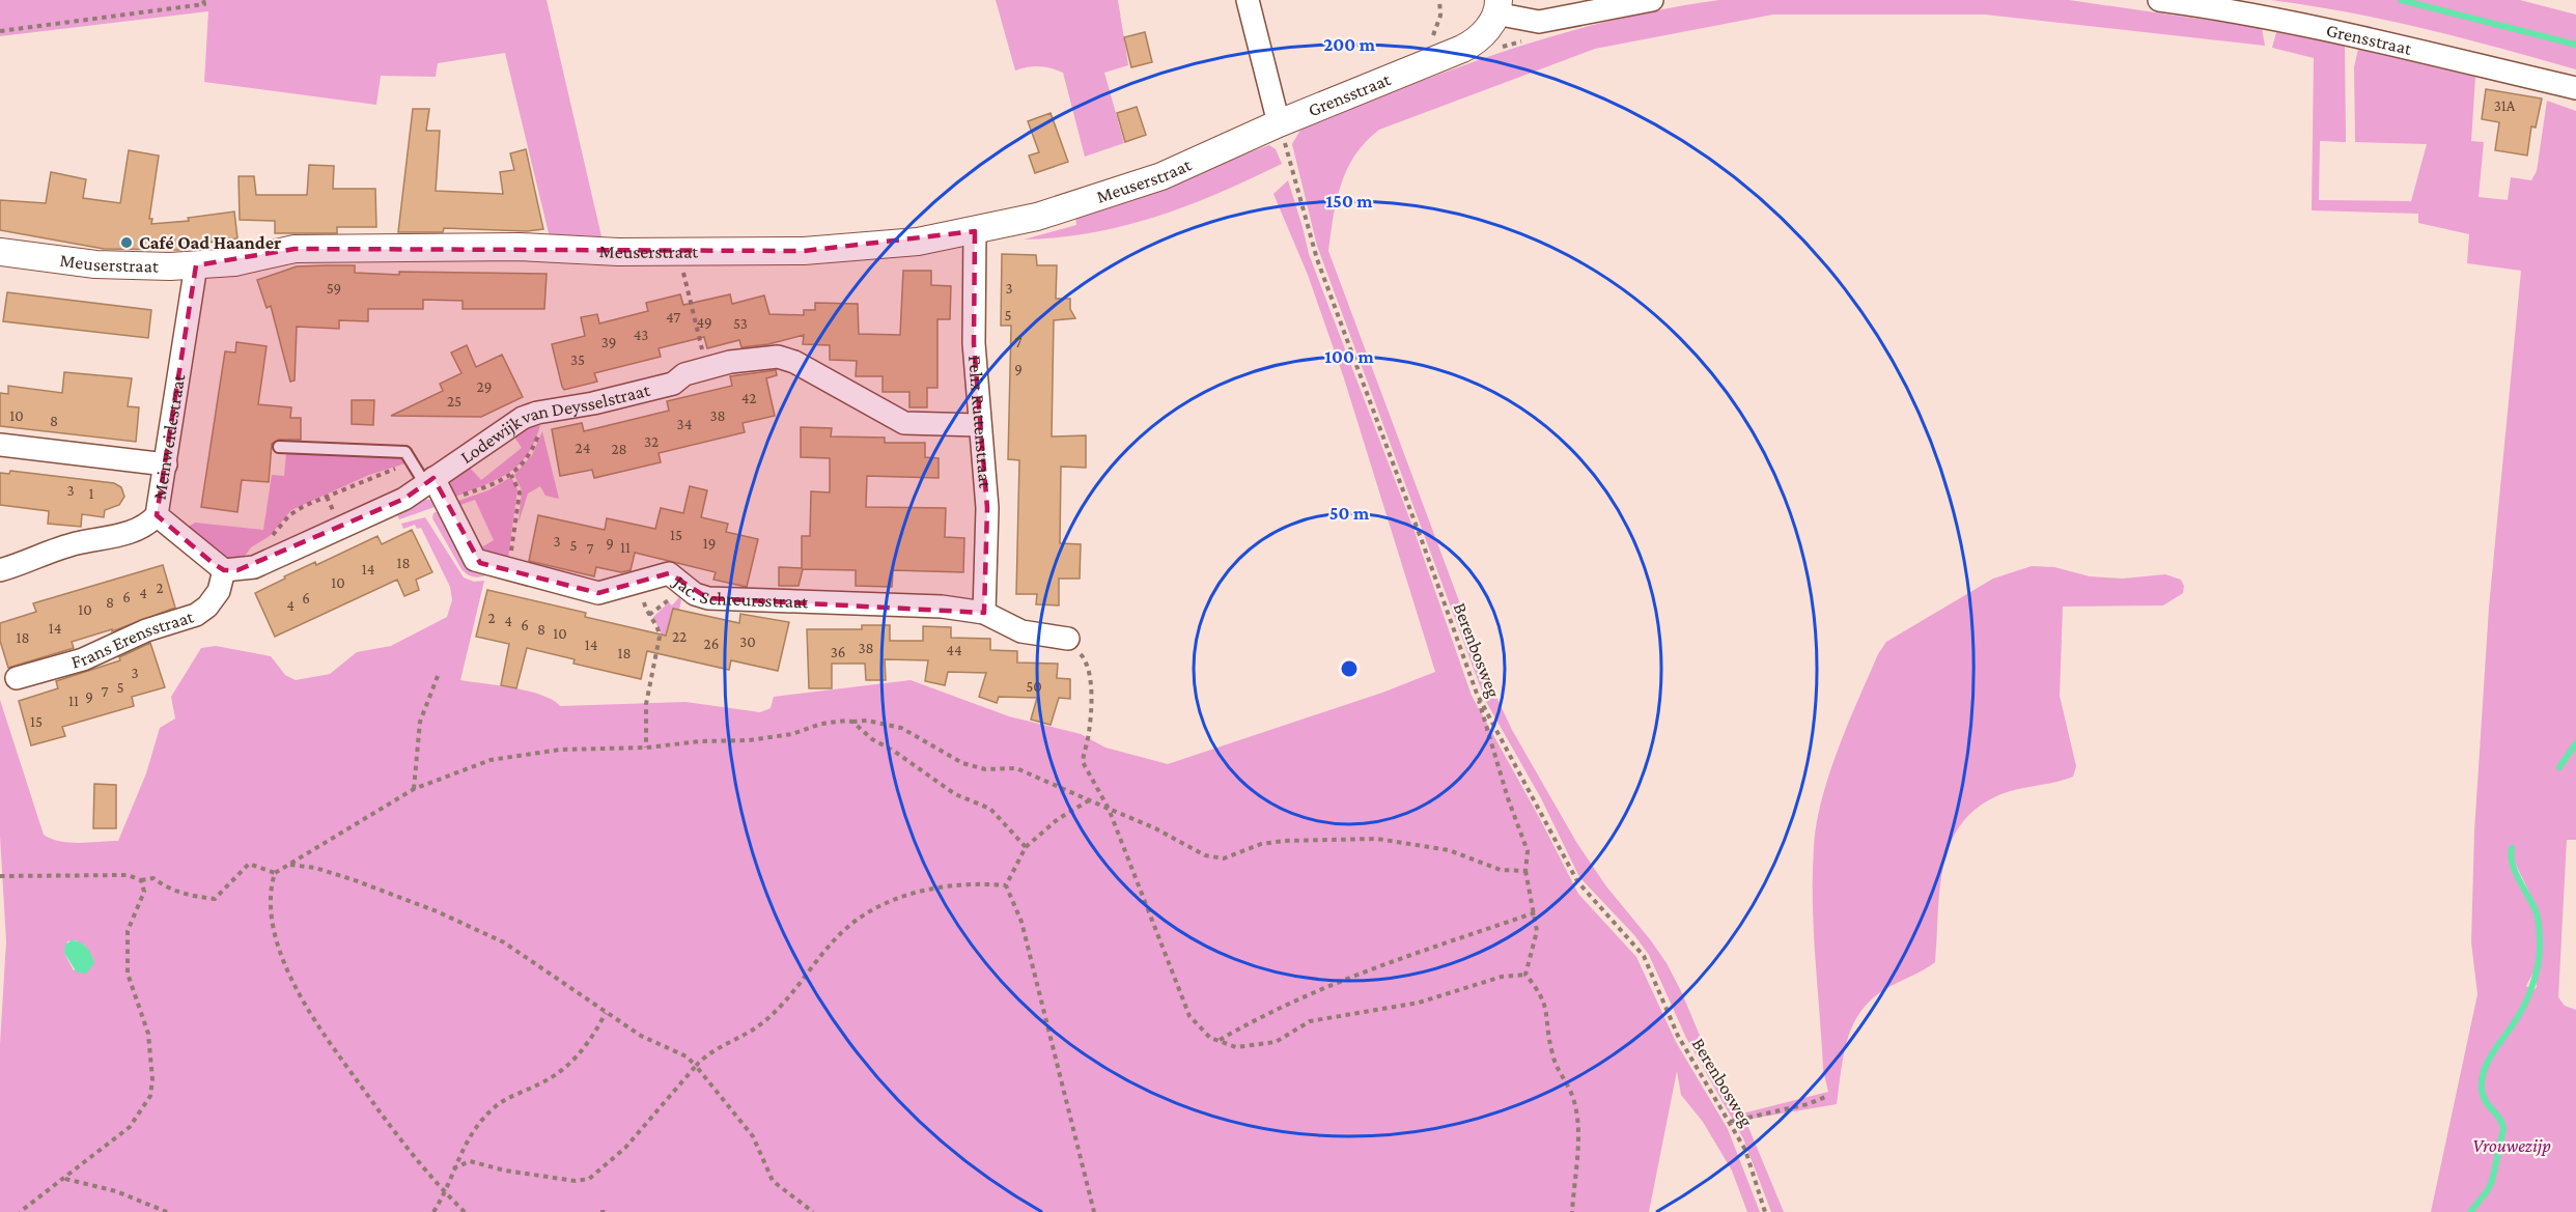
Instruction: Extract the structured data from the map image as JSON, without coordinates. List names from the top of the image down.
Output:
{
  "streets": {
    "street": [
      "Grensstraat",
      "Meuserstraat",
      "Felix Ruttenstraat",
      "Lodewijk van Deysselstraat",
      "Meinweidestraat",
      "Jac. Schreursstraat",
      "Frans Erensstraat"
    ],
    "path": ["Berenbosweg"]
  },
  "crossings": [
    ["Grensstraat", "Meuserstraat"],
    ["Grensstraat", "Berenbosweg"],
    ["Meuserstraat", "Felix Ruttenstraat"],
    ["Meuserstraat", "Meinweidestraat"],
    ["Meuserstraat", "Berenbosweg"],
    ["Felix Ruttenstraat", "Lodewijk van Deysselstraat"],
    ["Felix Ruttenstraat", "Jac. Schreursstraat"],
    ["Lodewijk van Deysselstraat", "Jac. Schreursstraat"],
    ["Lodewijk van Deysselstraat", "Frans Erensstraat"]
  ],
  "parks": ["Vrouwezijp"],
  "places": ["Café Oad Haander"],
  "house_numbers": [
    "31A",
    "59",
    "3",
    "5",
    "47",
    "49",
    "53",
    "43",
    "39",
    "7",
    "35",
    "9",
    "29",
    "42",
    "25",
    "10",
    "38",
    "8",
    "34",
    "32",
    "24",
    "28",
    "3",
    "1",
    "15",
    "3",
    "9",
    "19",
    "5",
    "11",
    "7",
    "18",
    "14",
    "10",
    "2",
    "4",
    "6",
    "6",
    "8",
    "4",
    "10",
    "2",
    "4",
    "6",
    "14",
    "8",
    "10",
    "22",
    "18",
    "30",
    "26",
    "14",
    "38",
    "44",
    "36",
    "18",
    "3",
    "50",
    "5",
    "7",
    "9",
    "11",
    "15"
  ],
  "rings": [
    "200 m",
    "150 m",
    "100 m",
    "50 m"
  ]
}
